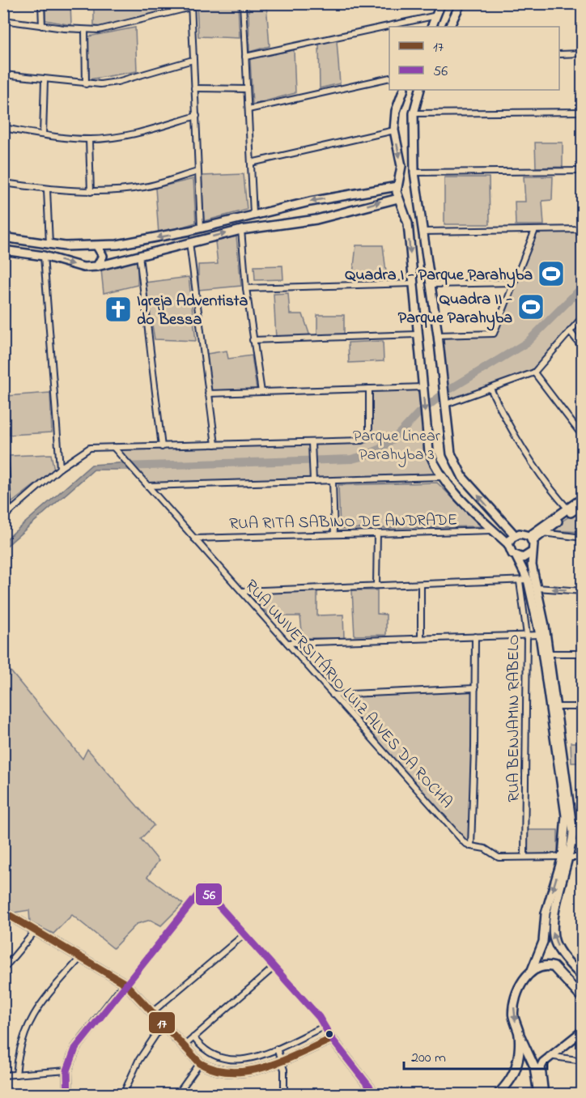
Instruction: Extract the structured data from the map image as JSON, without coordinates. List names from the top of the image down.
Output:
{
  "streets": {
    "street": ["RUA RITA SABINO DE ANDRADE", "RUA UNIVERSITÁRIO LUIZ ALVES DA ROCHA", "RUA BENJAMIN RABELO"]
  },
  "crossings": [
    ["RUA RITA SABINO DE ANDRADE", "RUA UNIVERSITÁRIO LUIZ ALVES DA ROCHA"],
    ["RUA UNIVERSITÁRIO LUIZ ALVES DA ROCHA", "RUA BENJAMIN RABELO"]
  ],
  "parks": ["Parque Linear Parahyba 3"],
  "places": {
    "sports": ["Quadra I - Parque Parahyba", "Quadra II - Parque Parahyba"],
    "church": ["Igreja Adventista do Bessa"]
  },
  "lines": ["transit line 56", "transit line 17"],
  "legend": ["17", "56"],
  "scale_bar": "200 m"
}
